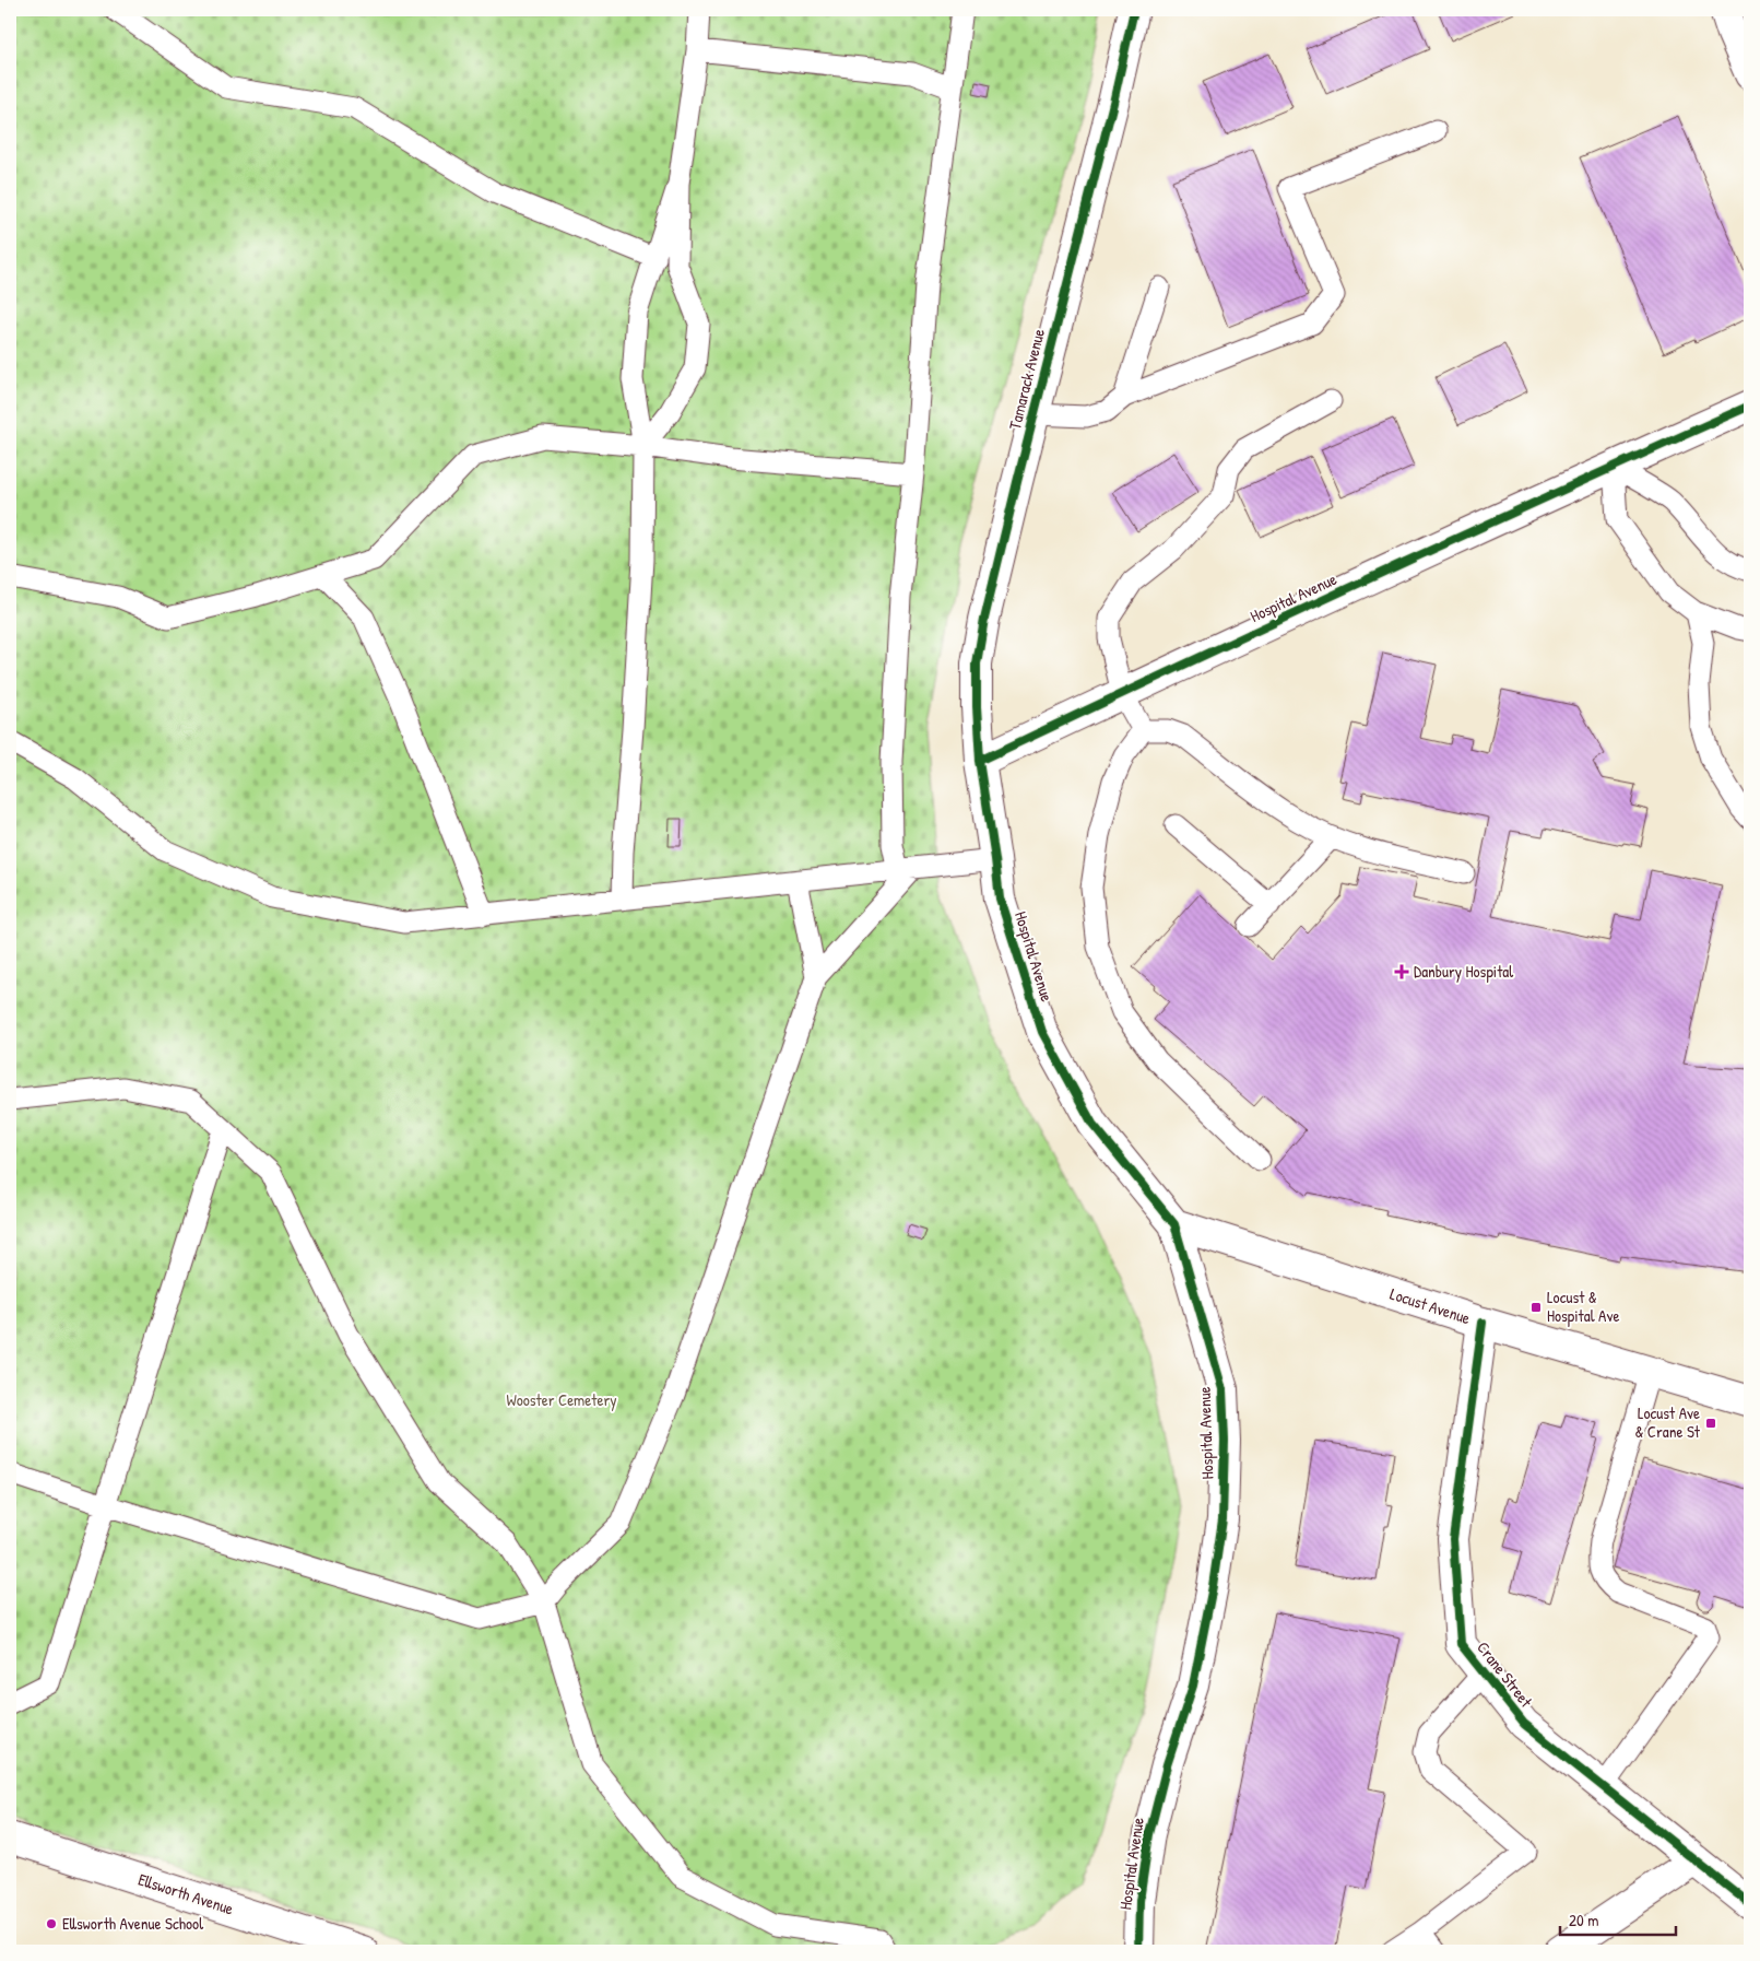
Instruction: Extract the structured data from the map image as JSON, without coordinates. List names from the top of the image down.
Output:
{
  "streets": {
    "street": [
      "Tamarack Avenue",
      "Hospital Avenue",
      "Locust Avenue",
      "Crane Street",
      "Ellsworth Avenue"
    ]
  },
  "crossings": [
    ["Tamarack Avenue", "Hospital Avenue"],
    ["Hospital Avenue", "Locust Avenue"],
    ["Locust Avenue", "Crane Street"]
  ],
  "parks": ["Wooster Cemetery"],
  "places": {
    "health": ["Danbury Hospital"],
    "transit": ["Locust & Hospital Ave", "Locust Ave & Crane St"],
    "other": ["Ellsworth Avenue School"]
  },
  "scale_bar": "20 m"
}
